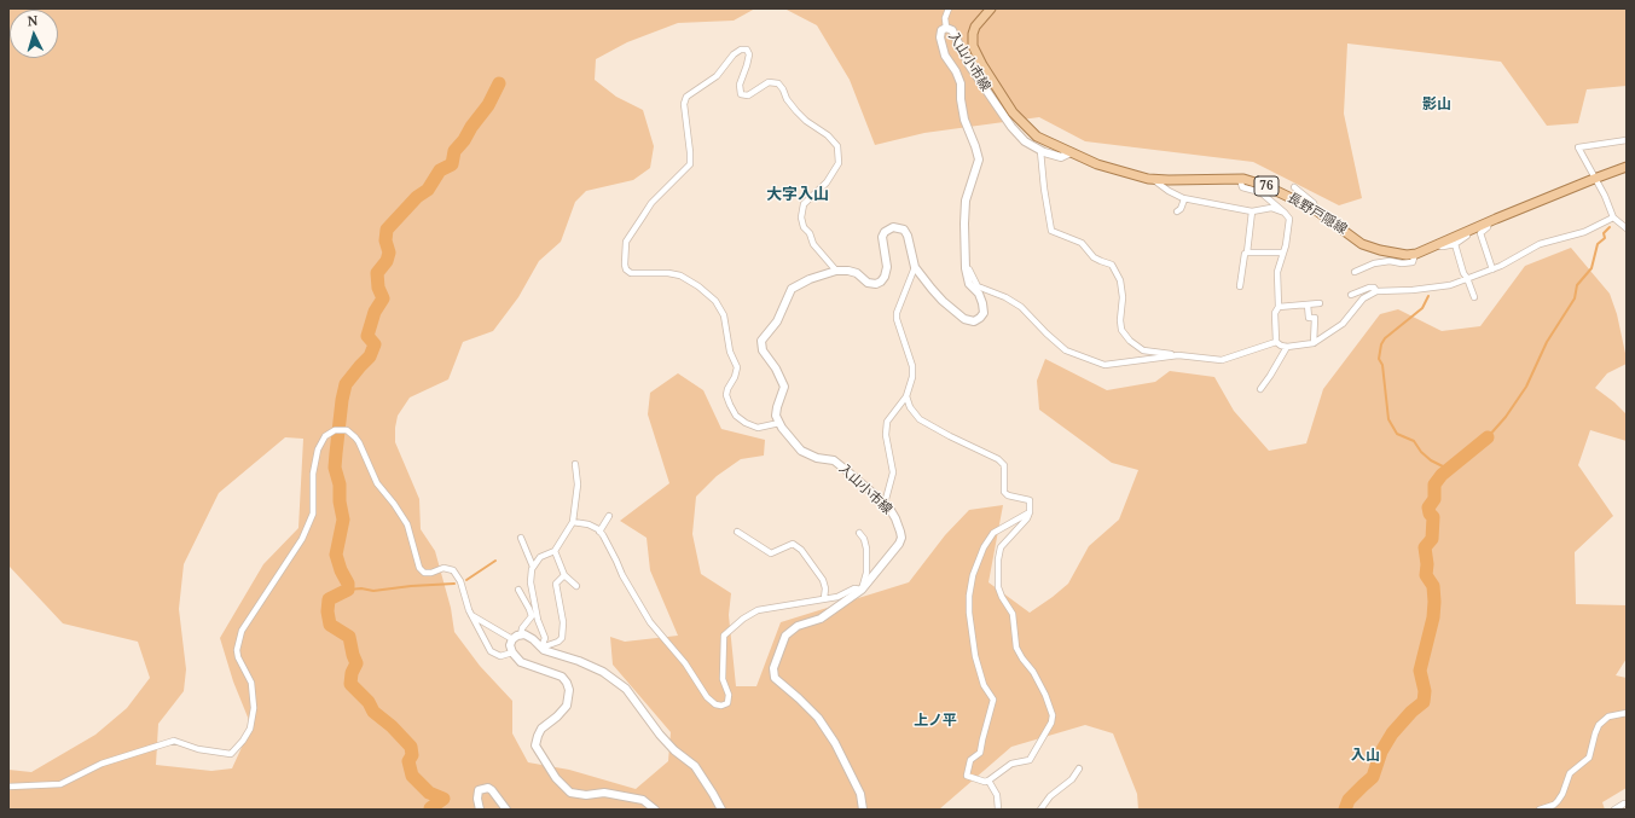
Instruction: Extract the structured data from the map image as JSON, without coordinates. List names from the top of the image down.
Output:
{
  "streets": {
    "main road": ["入山小市線", "76", "長野戸隠線"]
  },
  "crossings": [
    ["入山小市線", "長野戸隠線"]
  ],
  "districts": [
    "影山",
    "大字入山",
    "上ノ平",
    "入山"
  ],
  "north": "top"
}
